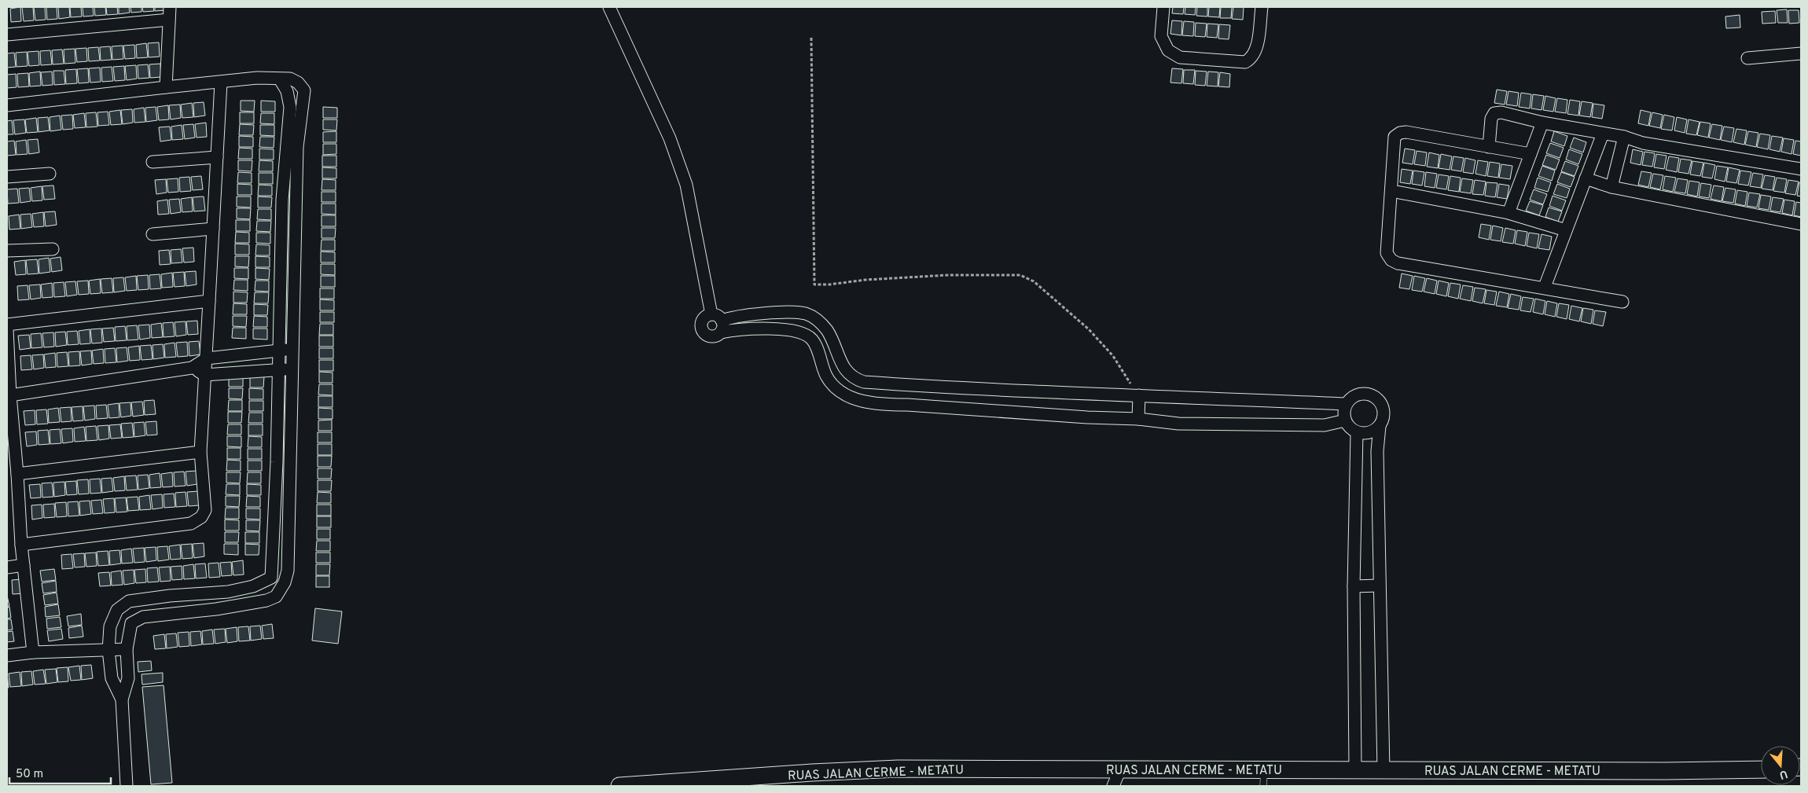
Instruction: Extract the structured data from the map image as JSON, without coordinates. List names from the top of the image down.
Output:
{
  "streets": {
    "main road": ["RUAS JALAN CERME - METATU"]
  },
  "scale_bar": "50 m",
  "north": "bottom"
}
